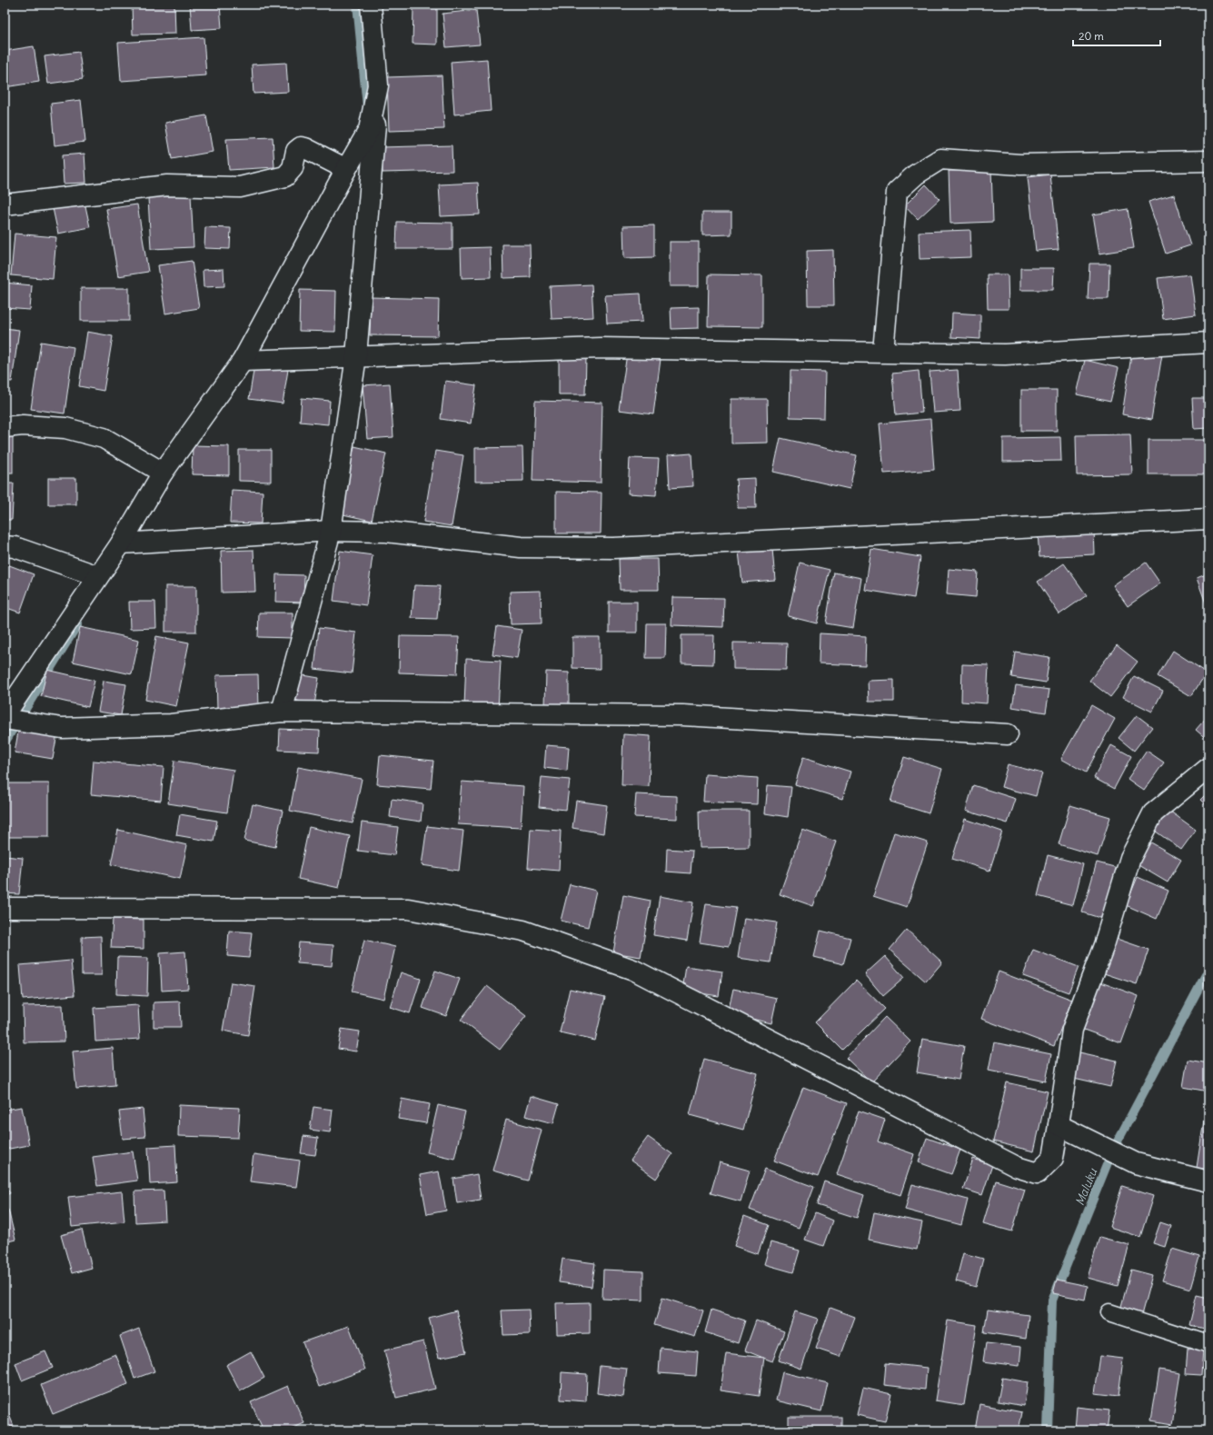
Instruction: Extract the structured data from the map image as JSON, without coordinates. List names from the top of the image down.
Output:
{
  "water": ["Maluku"],
  "scale_bar": "20 m"
}
